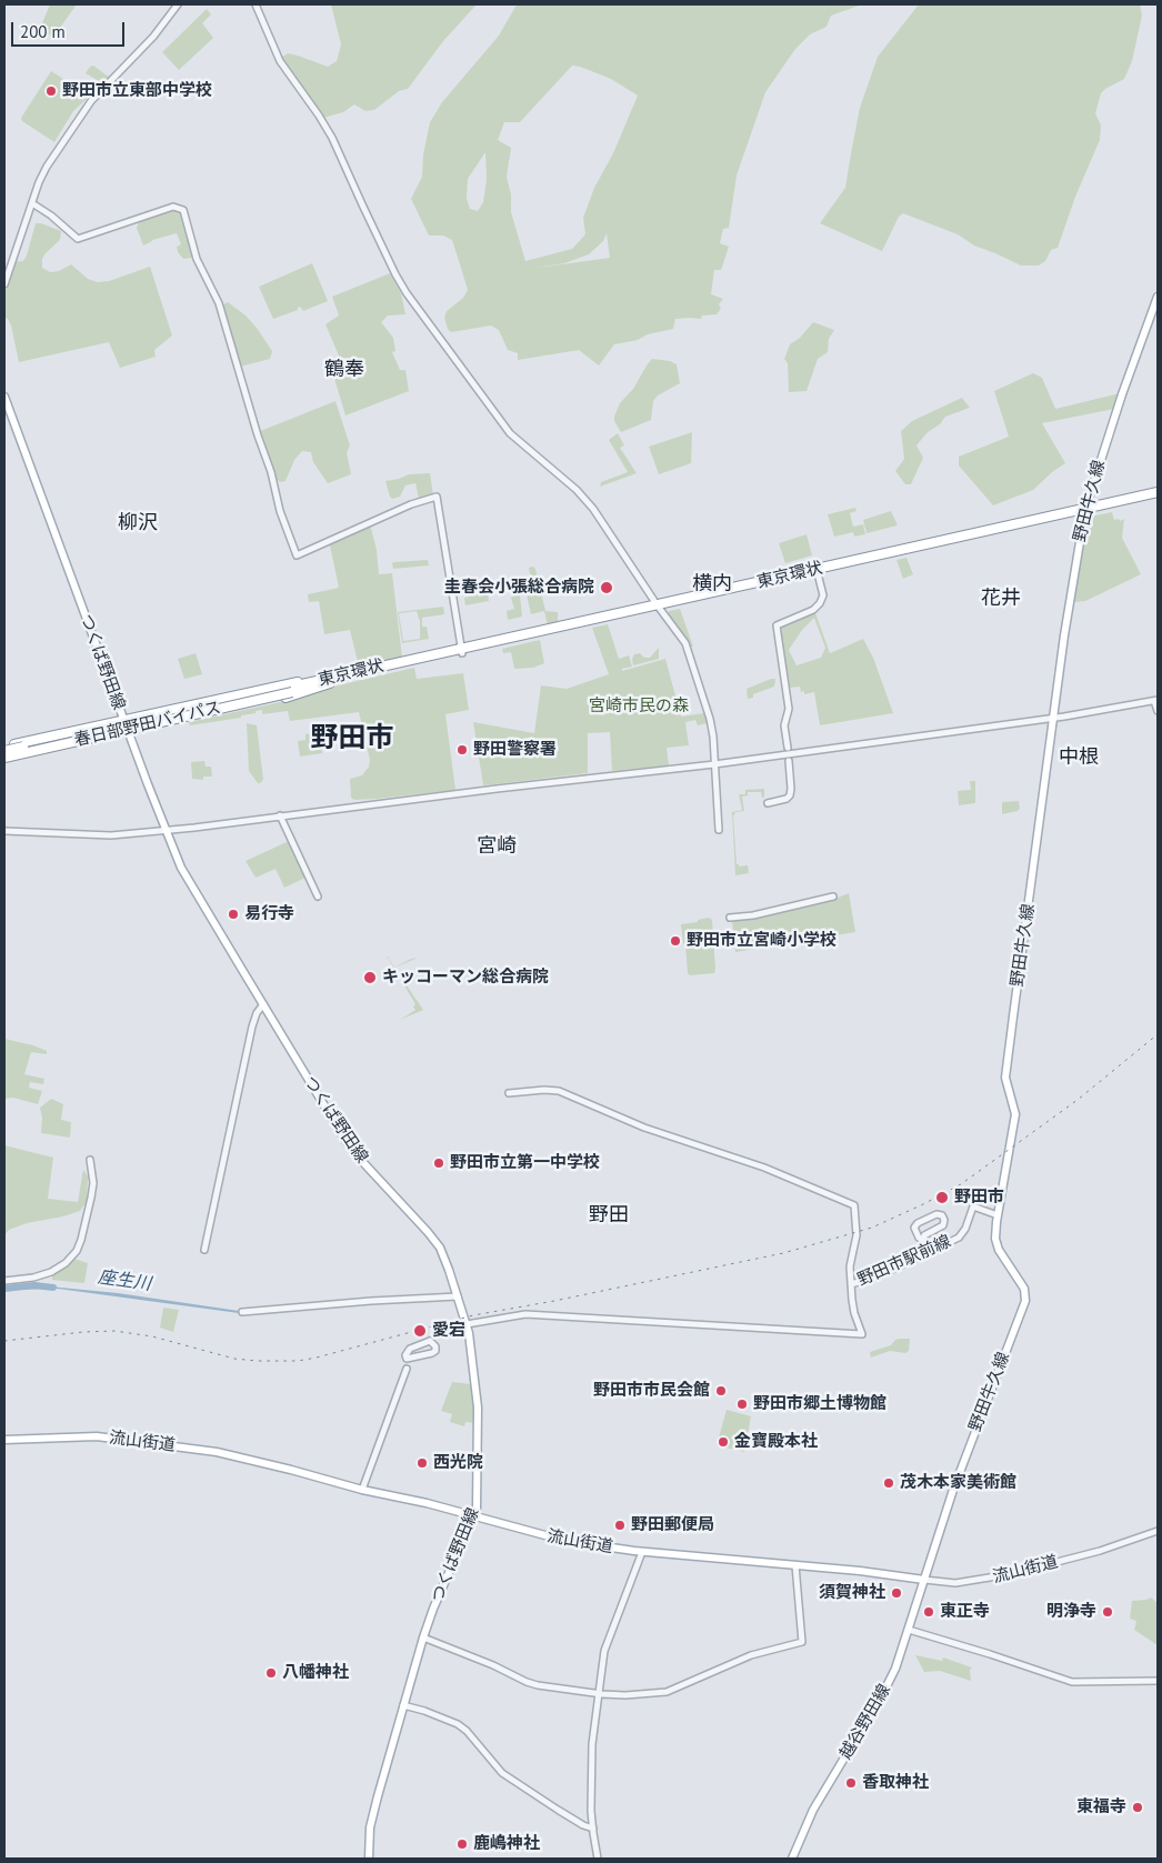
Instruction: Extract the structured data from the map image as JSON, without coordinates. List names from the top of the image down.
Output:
{
  "streets": {
    "highway": ["東京環状", "春日部野田バイパス"],
    "main road": [
      "野田牛久線",
      "つくば野田線",
      "流山街道",
      "越谷野田線"
    ],
    "street": ["野田市駅前線"]
  },
  "crossings": [
    ["野田牛久線", "東京環状"],
    ["野田牛久線", "野田市駅前線"],
    ["野田牛久線", "流山街道"],
    ["野田牛久線", "越谷野田線"],
    ["東京環状", "春日部野田バイパス"],
    ["つくば野田線", "流山街道"],
    ["流山街道", "越谷野田線"]
  ],
  "districts": [
    "鶴奉",
    "柳沢",
    "横内",
    "花井",
    "野田市",
    "中根",
    "宮崎",
    "野田"
  ],
  "water": ["座生川"],
  "parks": ["宮崎市民の森"],
  "places": [
    "野田市立東部中学校",
    "圭春会小張総合病院",
    "野田警察署",
    "易行寺",
    "野田市立宮崎小学校",
    "キッコーマン総合病院",
    "野田市立第一中学校",
    "野田市",
    "愛宕",
    "野田市市民会館",
    "野田市郷土博物館",
    "金寶殿本社",
    "西光院",
    "茂木本家美術館",
    "野田郵便局",
    "須賀神社",
    "東正寺",
    "明浄寺",
    "八幡神社",
    "香取神社",
    "東福寺",
    "鹿嶋神社"
  ],
  "scale_bar": "200 m"
}
